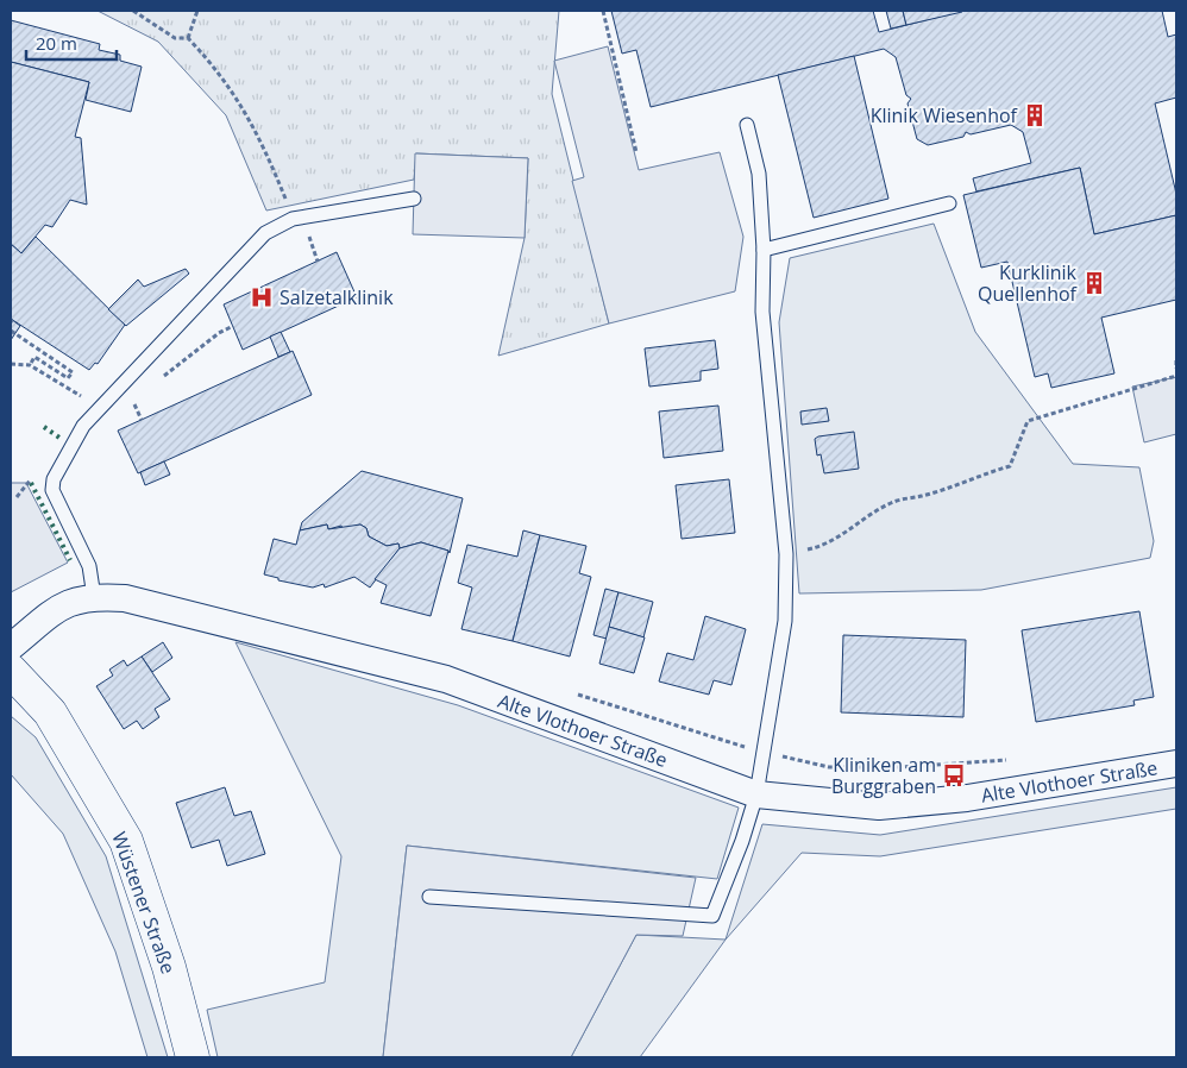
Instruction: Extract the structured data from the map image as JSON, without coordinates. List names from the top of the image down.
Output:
{
  "streets": {
    "main road": ["Wüstener Straße"],
    "street": ["Alte Vlothoer Straße"]
  },
  "places": {
    "building": ["Klinik Wiesenhof", "Kurklinik Quellenhof"],
    "hospital": ["Salzetalklinik"],
    "bus stop": ["Kliniken am Burggraben"]
  },
  "scale_bar": "20 m"
}
